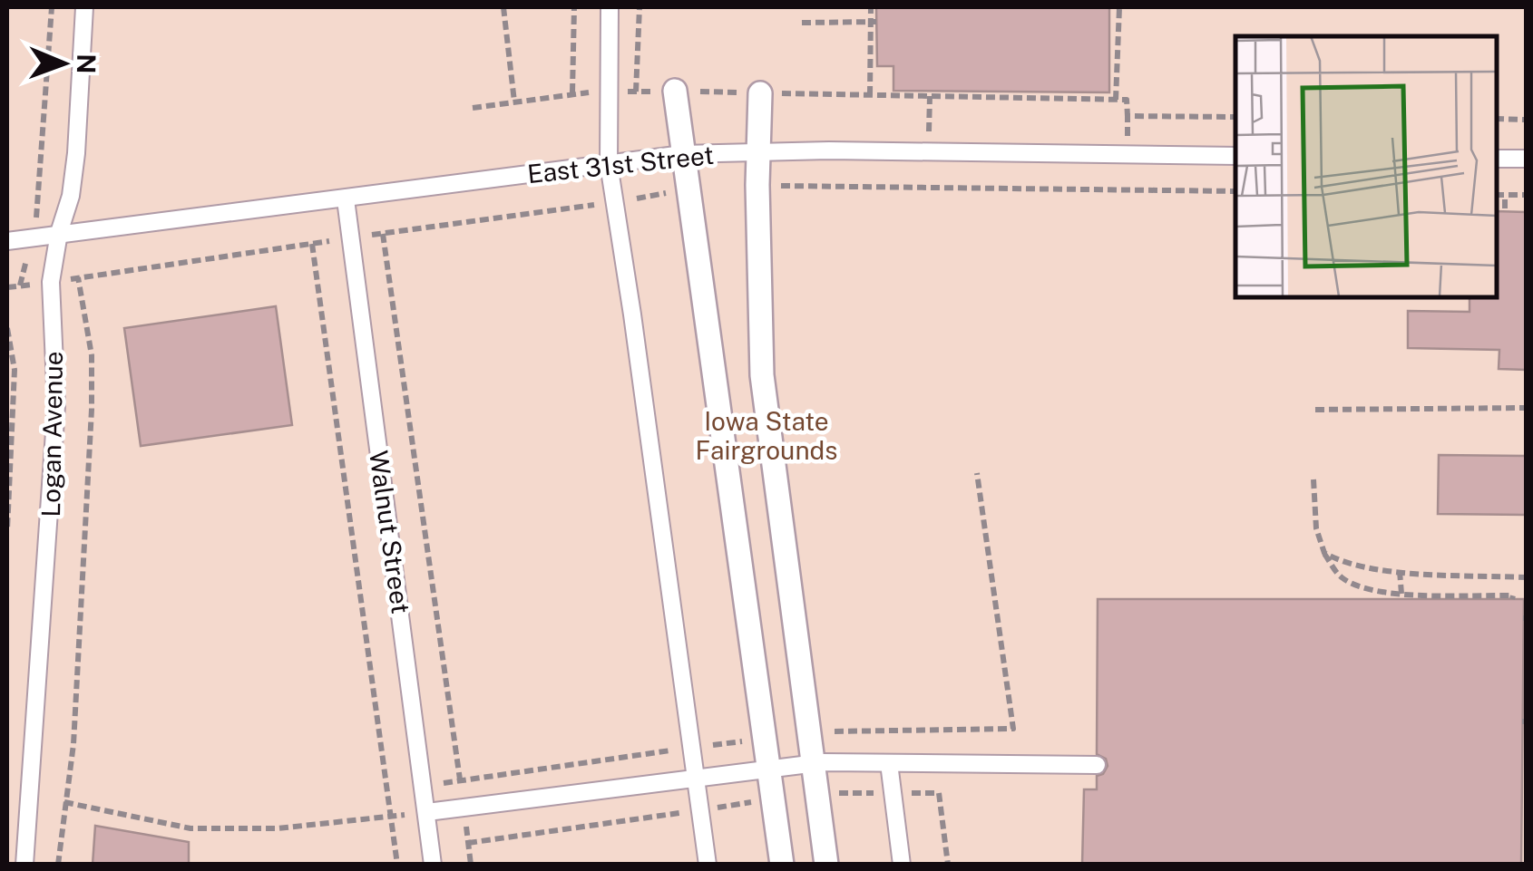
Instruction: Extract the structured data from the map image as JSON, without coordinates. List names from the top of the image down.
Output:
{
  "streets": {
    "lane": ["East 31st Street", "Logan Avenue", "Walnut Street"]
  },
  "crossings": [
    ["East 31st Street", "Logan Avenue"],
    ["East 31st Street", "Walnut Street"]
  ],
  "parks": ["Iowa State Fairgrounds"],
  "north": "right"
}
